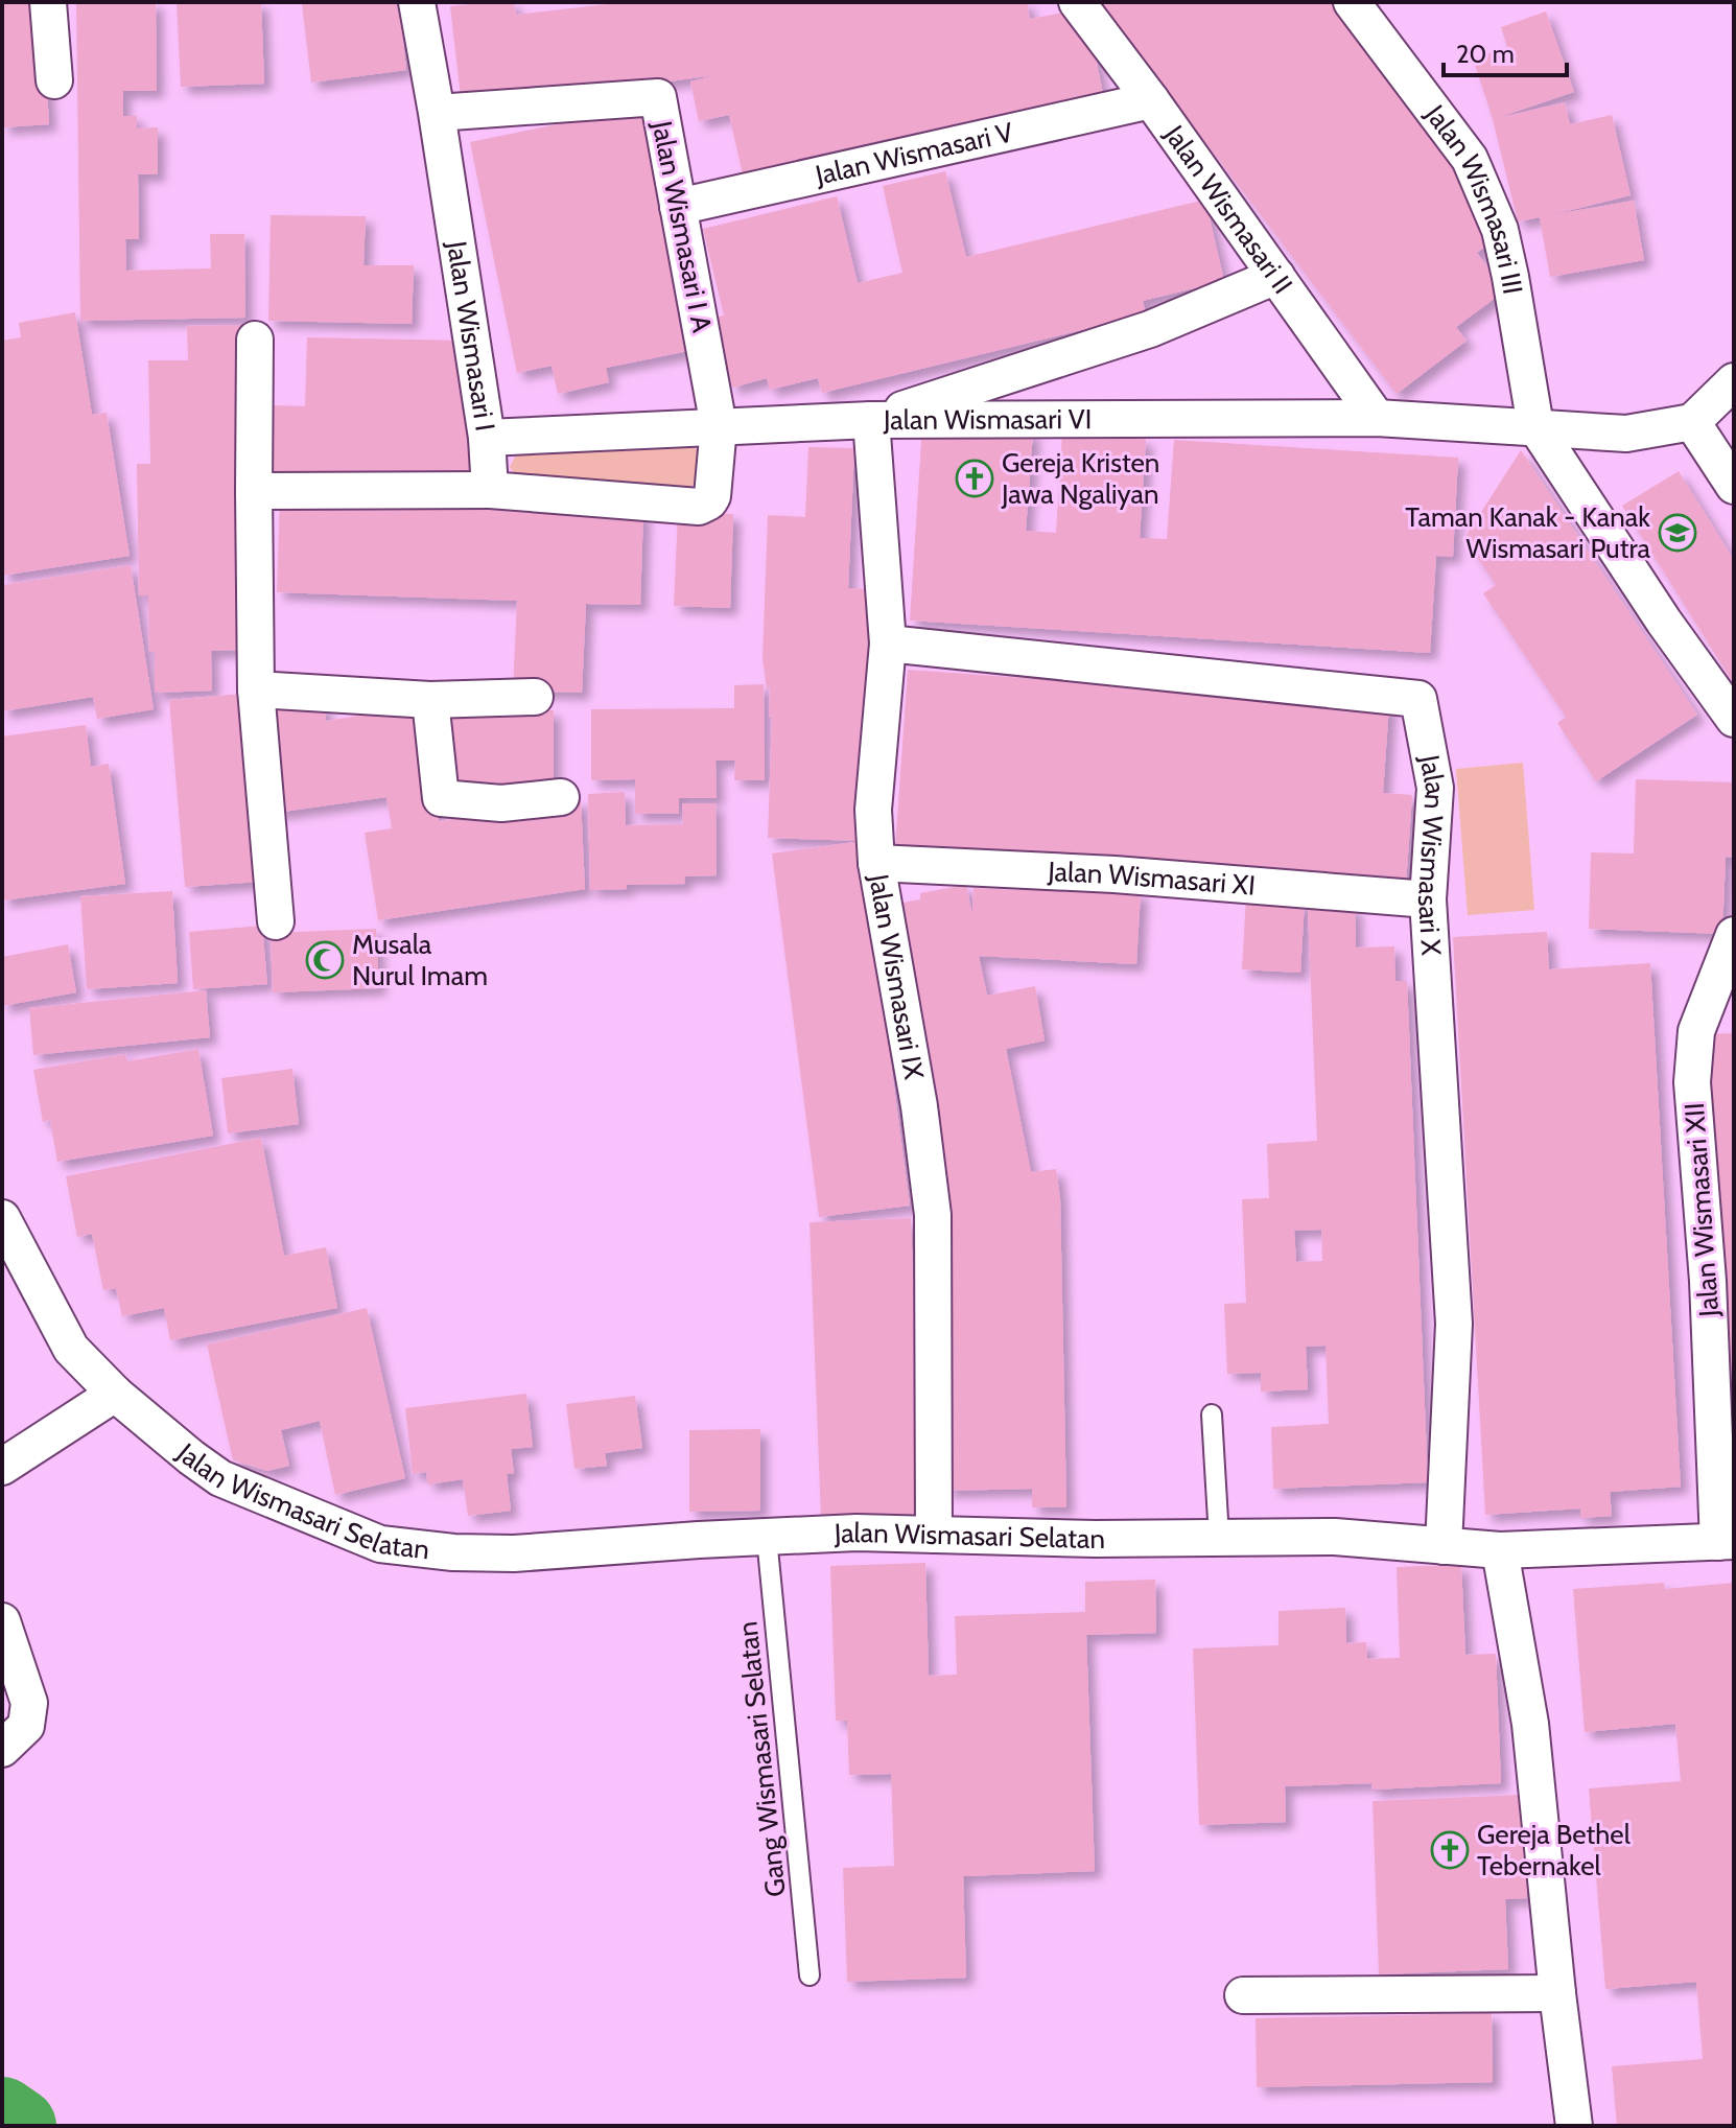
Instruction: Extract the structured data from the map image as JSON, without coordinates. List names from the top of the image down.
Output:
{
  "streets": {
    "street": [
      "Jalan Wismasari V",
      "Jalan Wismasari III",
      "Jalan Wismasari II",
      "Jalan Wismasari I A",
      "Jalan Wismasari I",
      "Jalan Wismasari VI",
      "Jalan Wismasari X",
      "Jalan Wismasari XI",
      "Jalan Wismasari IX",
      "Jalan Wismasari XII",
      "Jalan Wismasari Selatan"
    ],
    "lane": ["Gang Wismasari Selatan"]
  },
  "crossings": [
    ["Jalan Wismasari V", "Jalan Wismasari II"],
    ["Jalan Wismasari V", "Jalan Wismasari I A"],
    ["Jalan Wismasari III", "Jalan Wismasari VI"],
    ["Jalan Wismasari II", "Jalan Wismasari VI"],
    ["Jalan Wismasari I A", "Jalan Wismasari I"],
    ["Jalan Wismasari I", "Jalan Wismasari VI"],
    ["Jalan Wismasari I", "Jalan Wismasari IX"],
    ["Jalan Wismasari VI", "Jalan Wismasari IX"],
    ["Jalan Wismasari X", "Jalan Wismasari XI"],
    ["Jalan Wismasari X", "Jalan Wismasari IX"],
    ["Jalan Wismasari X", "Jalan Wismasari Selatan"],
    ["Jalan Wismasari XI", "Jalan Wismasari IX"],
    ["Jalan Wismasari IX", "Jalan Wismasari Selatan"],
    ["Jalan Wismasari XII", "Jalan Wismasari Selatan"],
    ["Jalan Wismasari Selatan", "Gang Wismasari Selatan"]
  ],
  "places": {
    "church": ["Gereja Kristen Jawa Ngaliyan", "Gereja Bethel Tebernakel"],
    "school or university": ["Taman Kanak - Kanak Wismasari Putra"],
    "mosque": ["Musala Nurul Imam"]
  },
  "scale_bar": "20 m"
}
